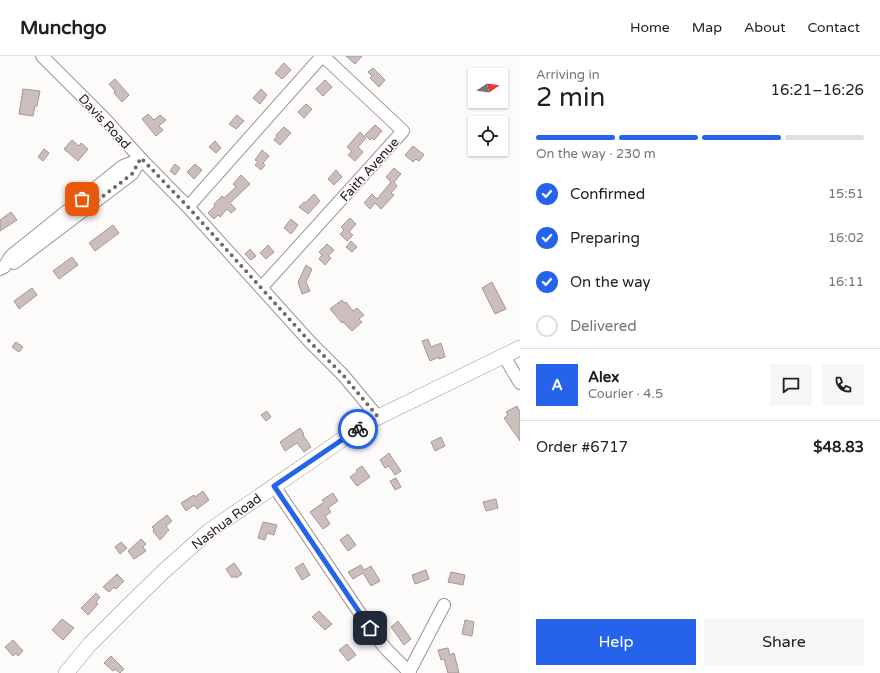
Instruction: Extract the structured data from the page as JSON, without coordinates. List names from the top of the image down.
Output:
{
  "streets": {
    "main road": ["Nashua Road"],
    "street": ["Davis Road", "Faith Avenue"]
  },
  "crossings": [
    ["Davis Road", "Faith Avenue"],
    ["Davis Road", "Nashua Road"]
  ],
  "north": "right",
  "page": {
    "header": "Munchgo",
    "nav": [
      "Home",
      "Map",
      "About",
      "Contact"
    ],
    "heading": ["2 min", "Arriving in", "16:21–16:26"],
    "panel": [
      "Alex",
      "Courier · 4.5",
      "Order #6717",
      "$48.83"
    ],
    "bar": "On the way · 230 m",
    "list": [
      ["Confirmed", "15:51"],
      ["Preparing", "16:02"],
      ["On the way", "16:11"],
      "Delivered"
    ],
    "round": "A",
    "buttons": ["Help", "Share"]
  }
}
